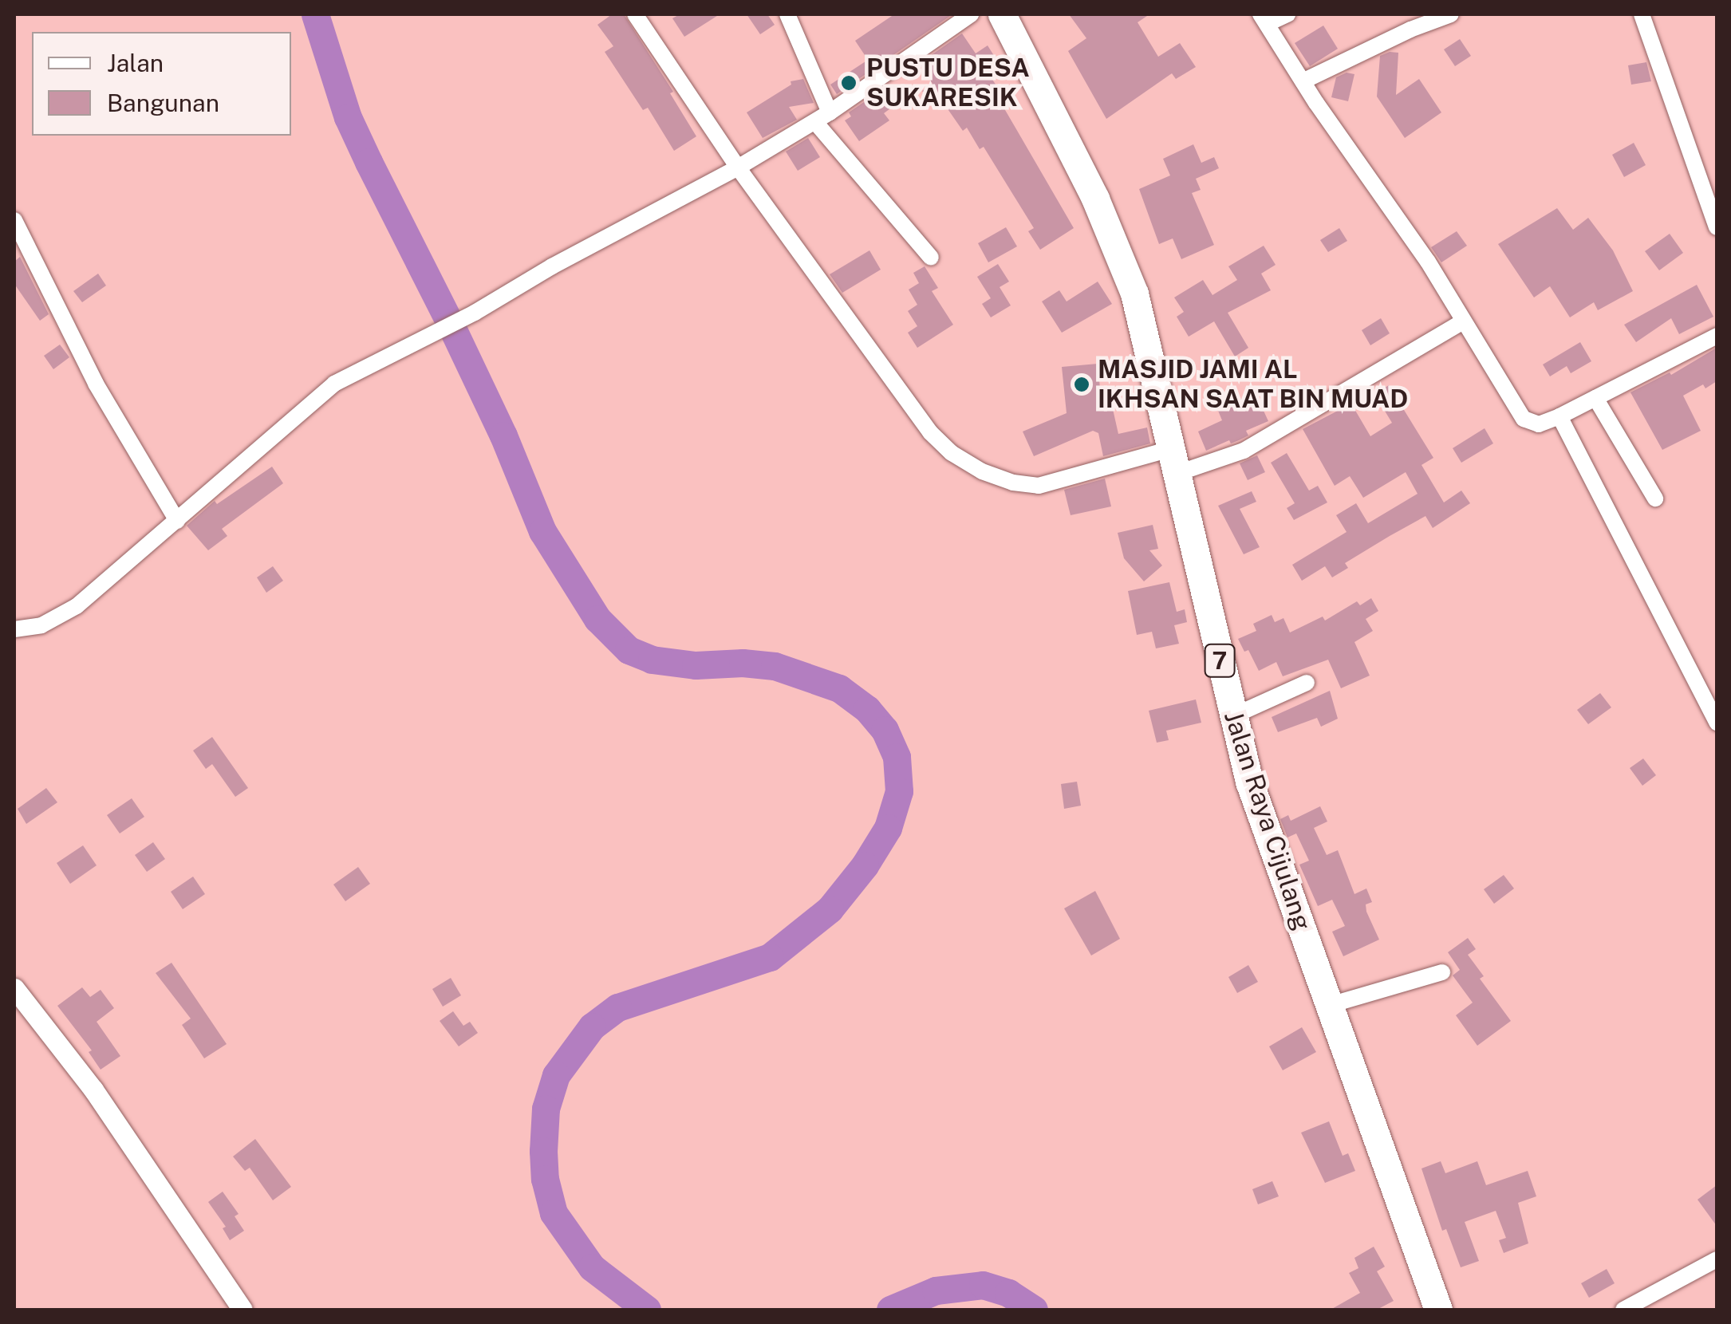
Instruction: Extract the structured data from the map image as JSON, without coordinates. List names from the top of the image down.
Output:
{
  "streets": {
    "highway": ["7", "Jalan Raya Cijulang"]
  },
  "places": ["PUSTU DESA SUKARESIK", "MASJID JAMI AL IKHSAN SAAT BIN MUAD"],
  "legend": ["Jalan", "Bangunan"]
}
